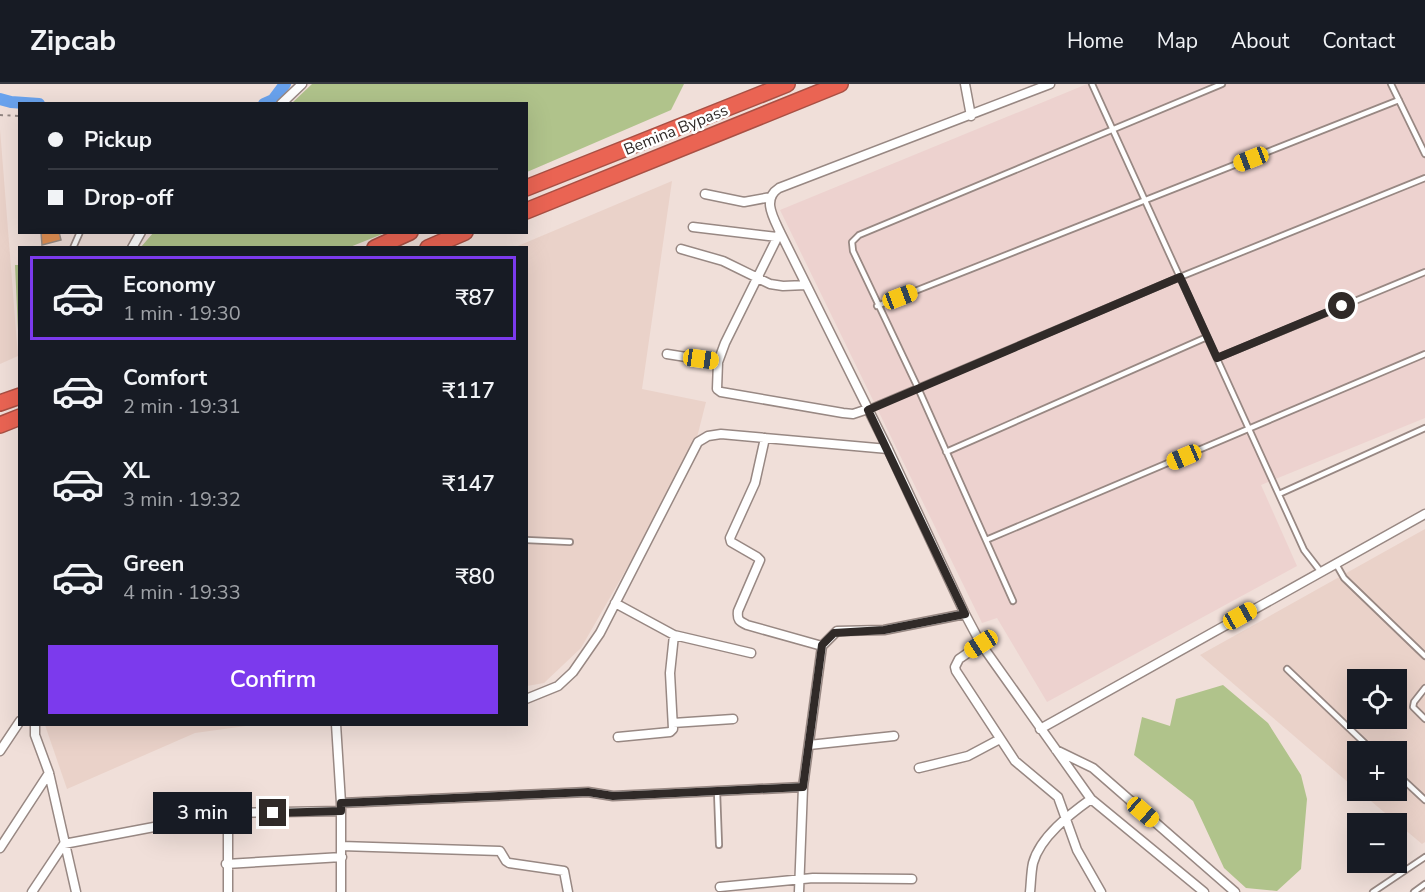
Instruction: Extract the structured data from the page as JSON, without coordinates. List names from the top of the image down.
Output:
{
  "streets": {
    "highway": ["Bemina Bypass"]
  },
  "page": {
    "header": "Zipcab",
    "nav": [
      "Home",
      "Map",
      "About",
      "Contact"
    ],
    "banner": ["Pickup", "Drop-off"],
    "list": [
      {
        "name": "Economy",
        "note": "1 min · 19:30",
        "value": "₹87"
      },
      {
        "name": "Comfort",
        "note": "2 min · 19:31",
        "value": "₹117"
      },
      {
        "name": "XL",
        "note": "3 min · 19:32",
        "value": "₹147"
      },
      {
        "name": "Green",
        "note": "4 min · 19:33",
        "value": "₹80"
      }
    ],
    "buttons": "Confirm",
    "map_buttons": ["+", "−"],
    "bubble": "3 min"
  }
}
